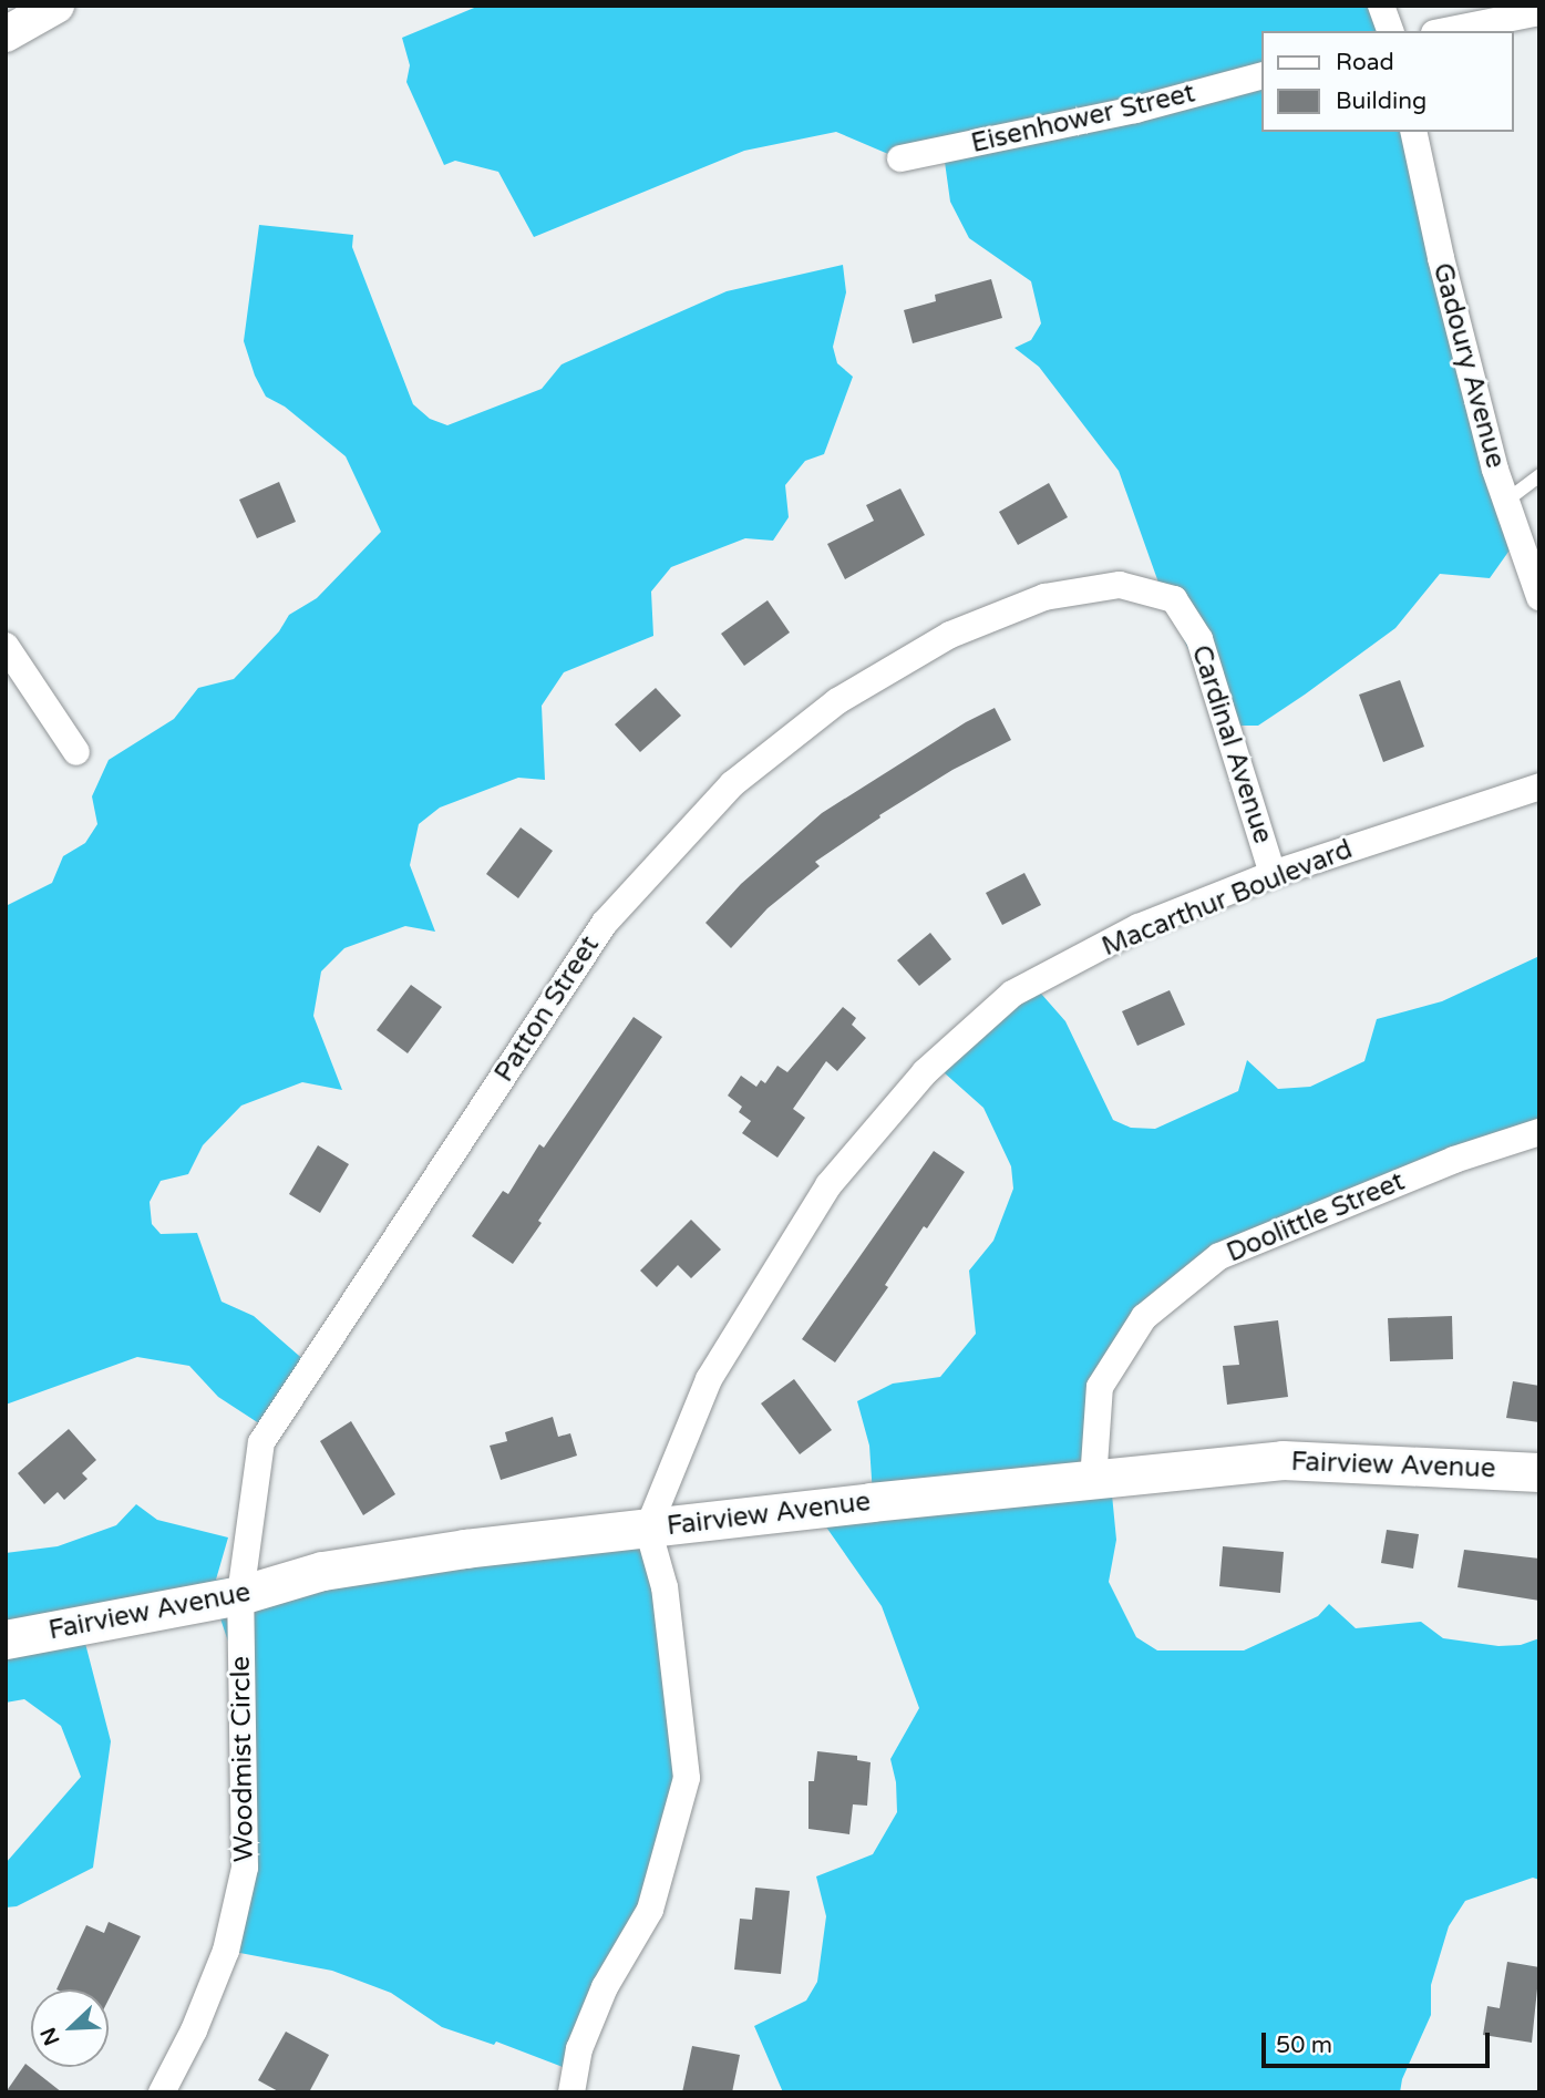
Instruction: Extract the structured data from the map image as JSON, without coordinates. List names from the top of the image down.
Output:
{
  "streets": {
    "main road": ["Fairview Avenue"],
    "street": [
      "Eisenhower Street",
      "Gadoury Avenue",
      "Cardinal Avenue",
      "Macarthur Boulevard",
      "Patton Street",
      "Doolittle Street",
      "Woodmist Circle"
    ]
  },
  "crossings": [
    ["Cardinal Avenue", "Macarthur Boulevard"],
    ["Cardinal Avenue", "Patton Street"],
    ["Macarthur Boulevard", "Fairview Avenue"],
    ["Patton Street", "Fairview Avenue"],
    ["Patton Street", "Woodmist Circle"],
    ["Doolittle Street", "Fairview Avenue"],
    ["Fairview Avenue", "Woodmist Circle"]
  ],
  "legend": ["Road", "Building"],
  "scale_bar": "50 m",
  "north": "bottom left"
}
